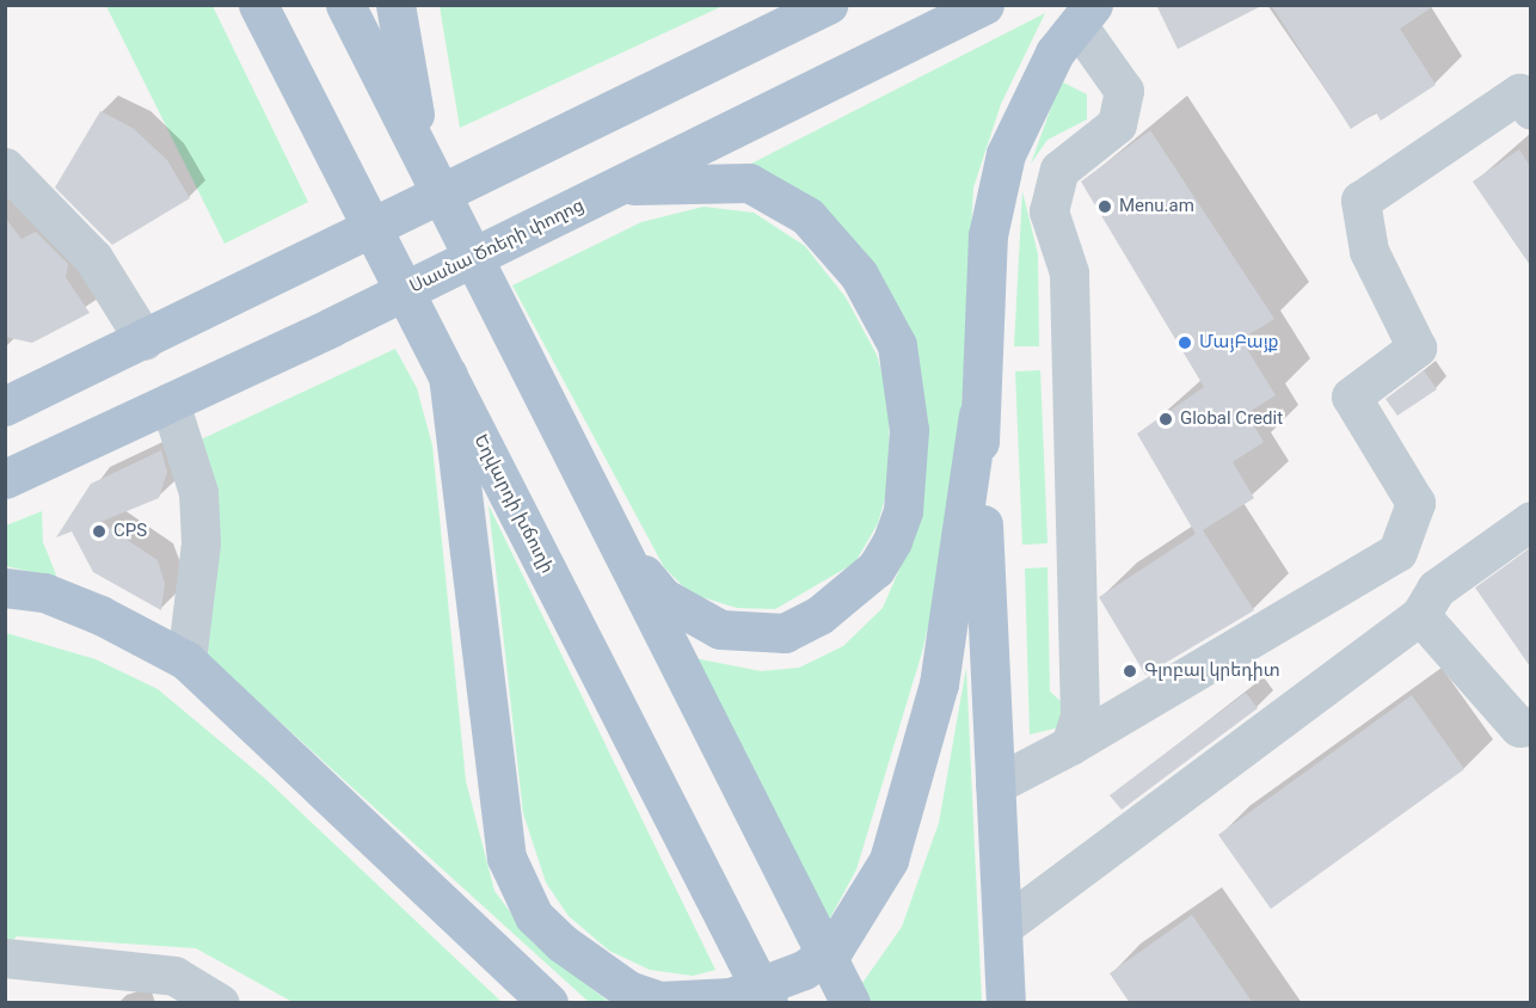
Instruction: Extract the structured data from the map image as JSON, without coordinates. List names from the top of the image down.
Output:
{
  "streets": {
    "main road": ["Սասնա Ծռերի փողոց", "Եղվարդի խճուղի"]
  },
  "places": [
    "Menu.am",
    "ՄայԲայք",
    "Global Credit",
    "CPS",
    "Գլոբալ կրեդիտ"
  ]
}
